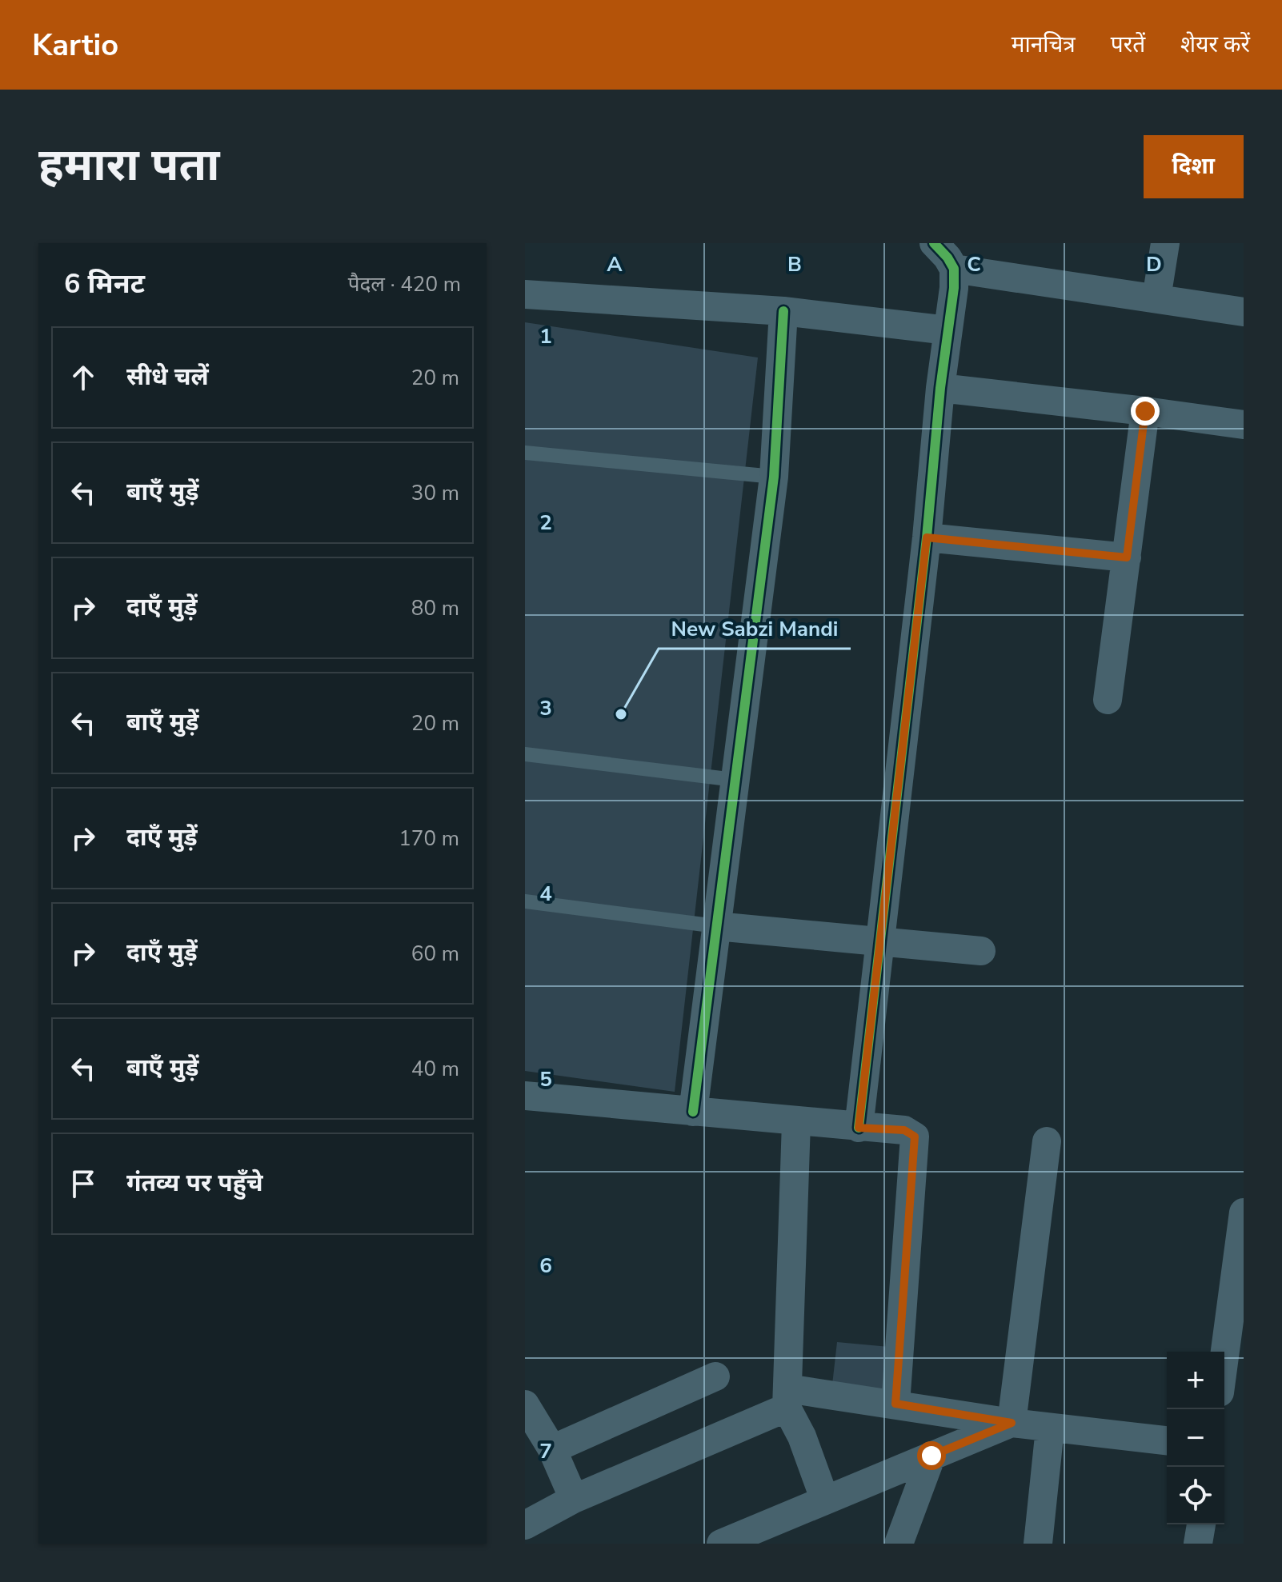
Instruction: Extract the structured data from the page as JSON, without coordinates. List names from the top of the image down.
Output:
{
  "places": ["New Sabzi Mandi"],
  "page": {
    "header": "Kartio",
    "nav": ["मानचित्र", "परतें", "शेयर करें"],
    "title": "हमारा पता",
    "buttons": "दिशा",
    "heading": ["6 मिनट", "पैदल · 420 m"],
    "list": [
      ["सीधे चलें", "20 m"],
      ["बाएँ मुड़ें", "30 m"],
      ["दाएँ मुड़ें", "80 m"],
      ["बाएँ मुड़ें", "20 m"],
      ["दाएँ मुड़ें", "170 m"],
      ["दाएँ मुड़ें", "60 m"],
      ["बाएँ मुड़ें", "40 m"],
      "गंतव्य पर पहुँचे"
    ],
    "map_buttons": ["+", "−"]
  },
  "grid": {
    "columns": [
      "A",
      "B",
      "C",
      "D"
    ],
    "rows": [
      "1",
      "2",
      "3",
      "4",
      "5",
      "6",
      "7"
    ]
  }
}
